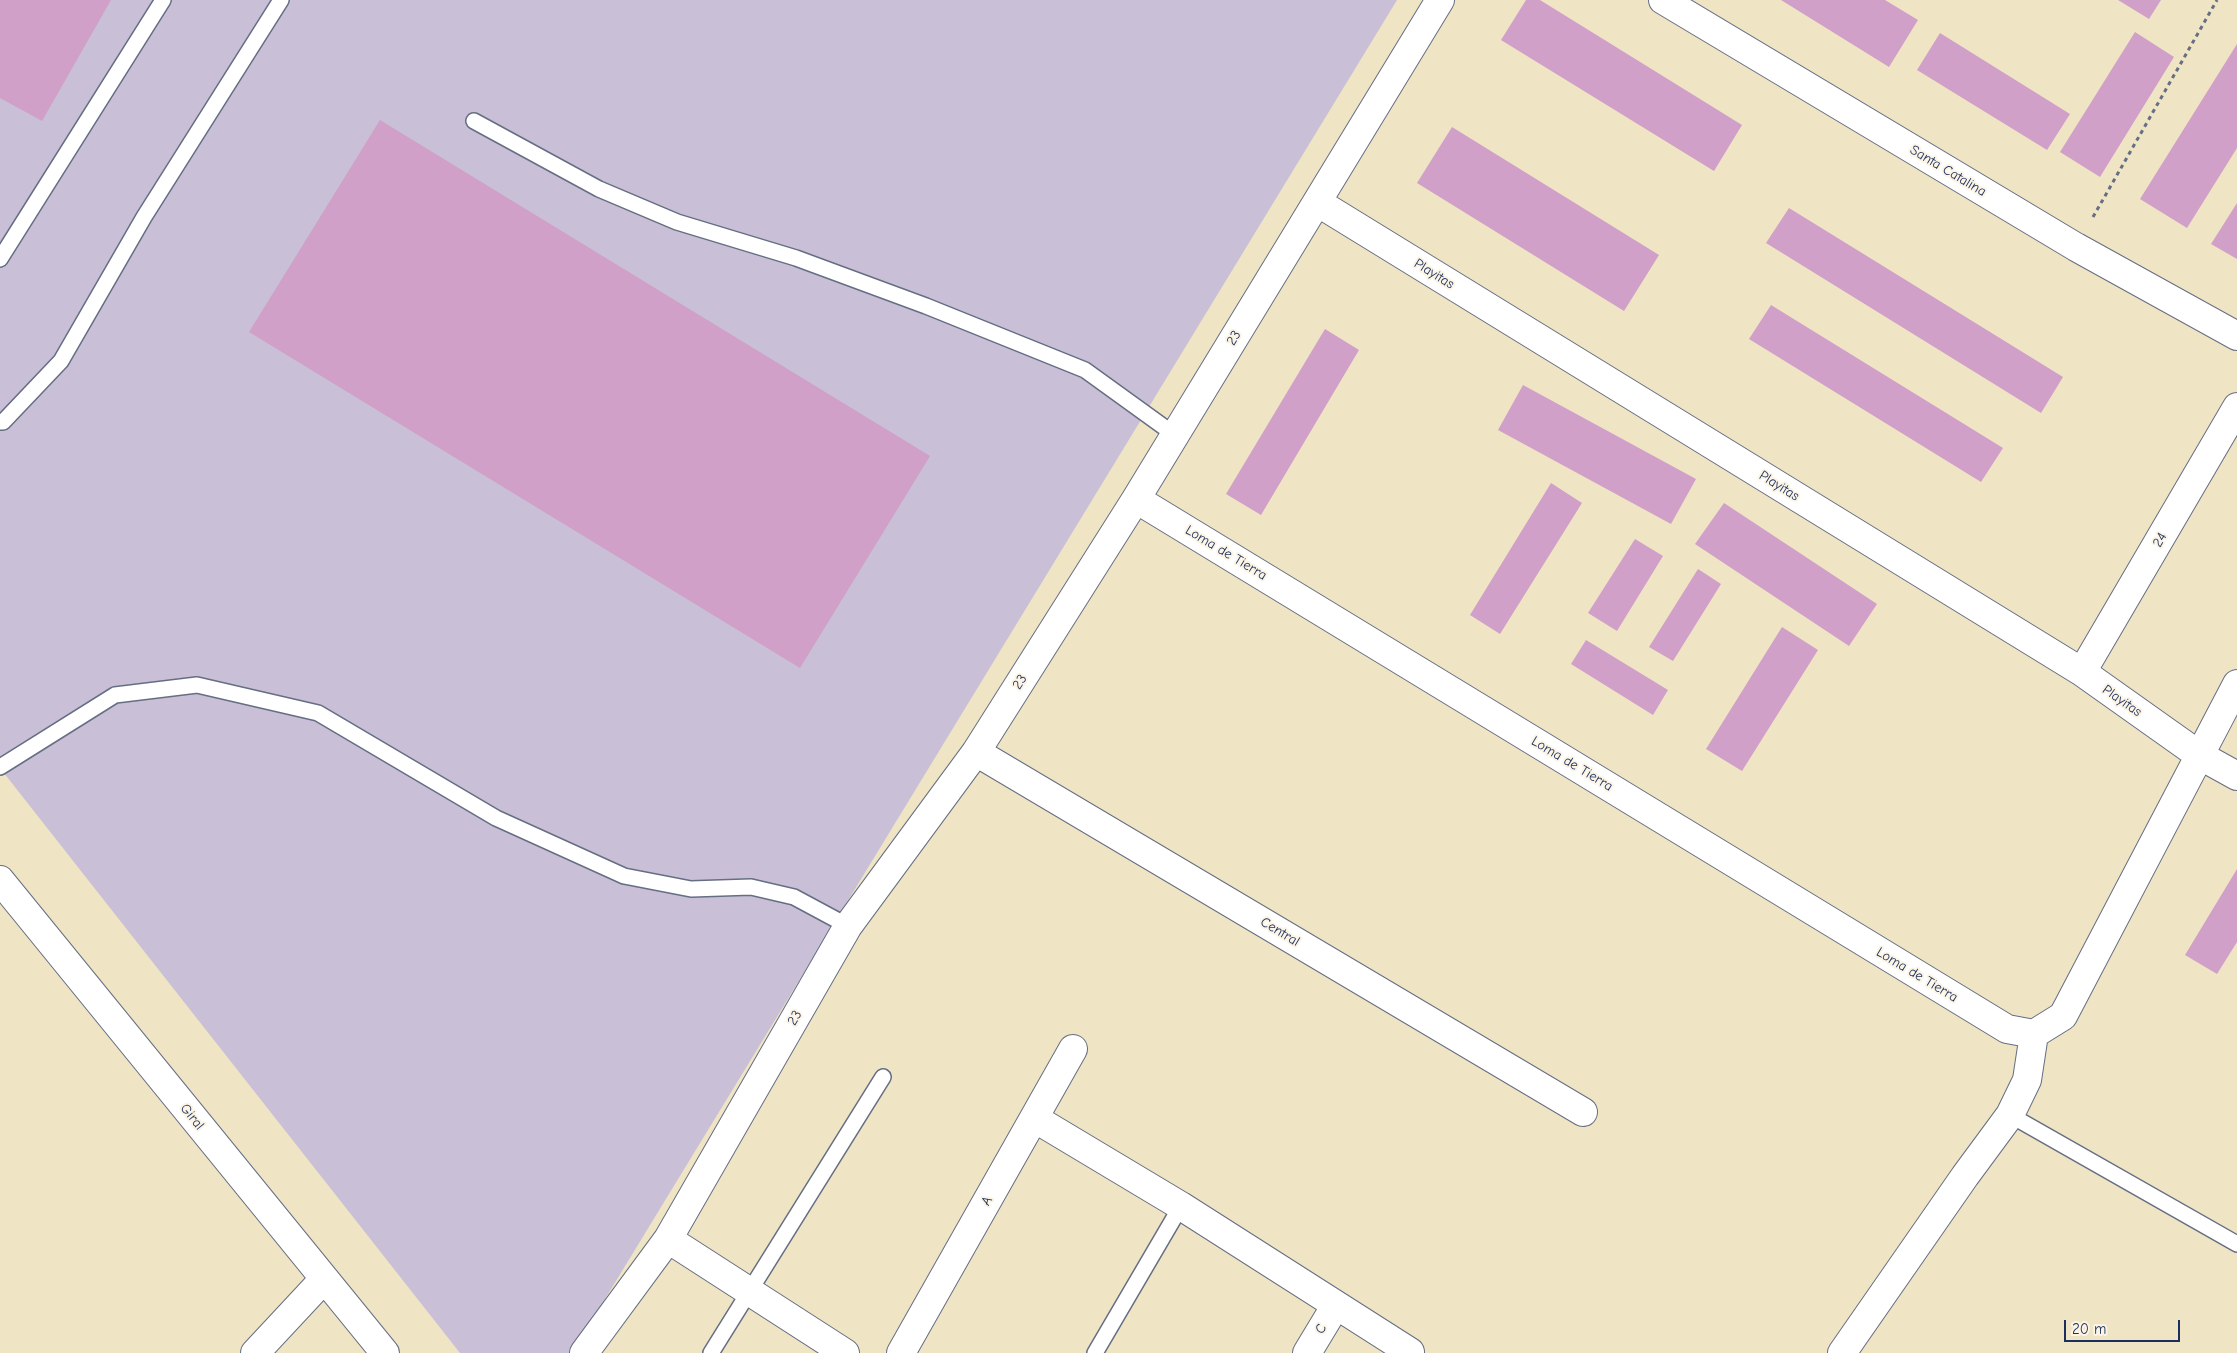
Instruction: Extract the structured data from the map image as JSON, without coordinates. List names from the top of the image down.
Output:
{
  "streets": {
    "street": [
      "Santa Catalina",
      "Playitas",
      "23",
      "24",
      "Loma de Tierra",
      "Central",
      "Giral",
      "A",
      "C"
    ]
  },
  "crossings": [
    ["Playitas", "23"],
    ["Playitas", "24"],
    ["23", "Loma de Tierra"],
    ["23", "Central"]
  ],
  "scale_bar": "20 m"
}
